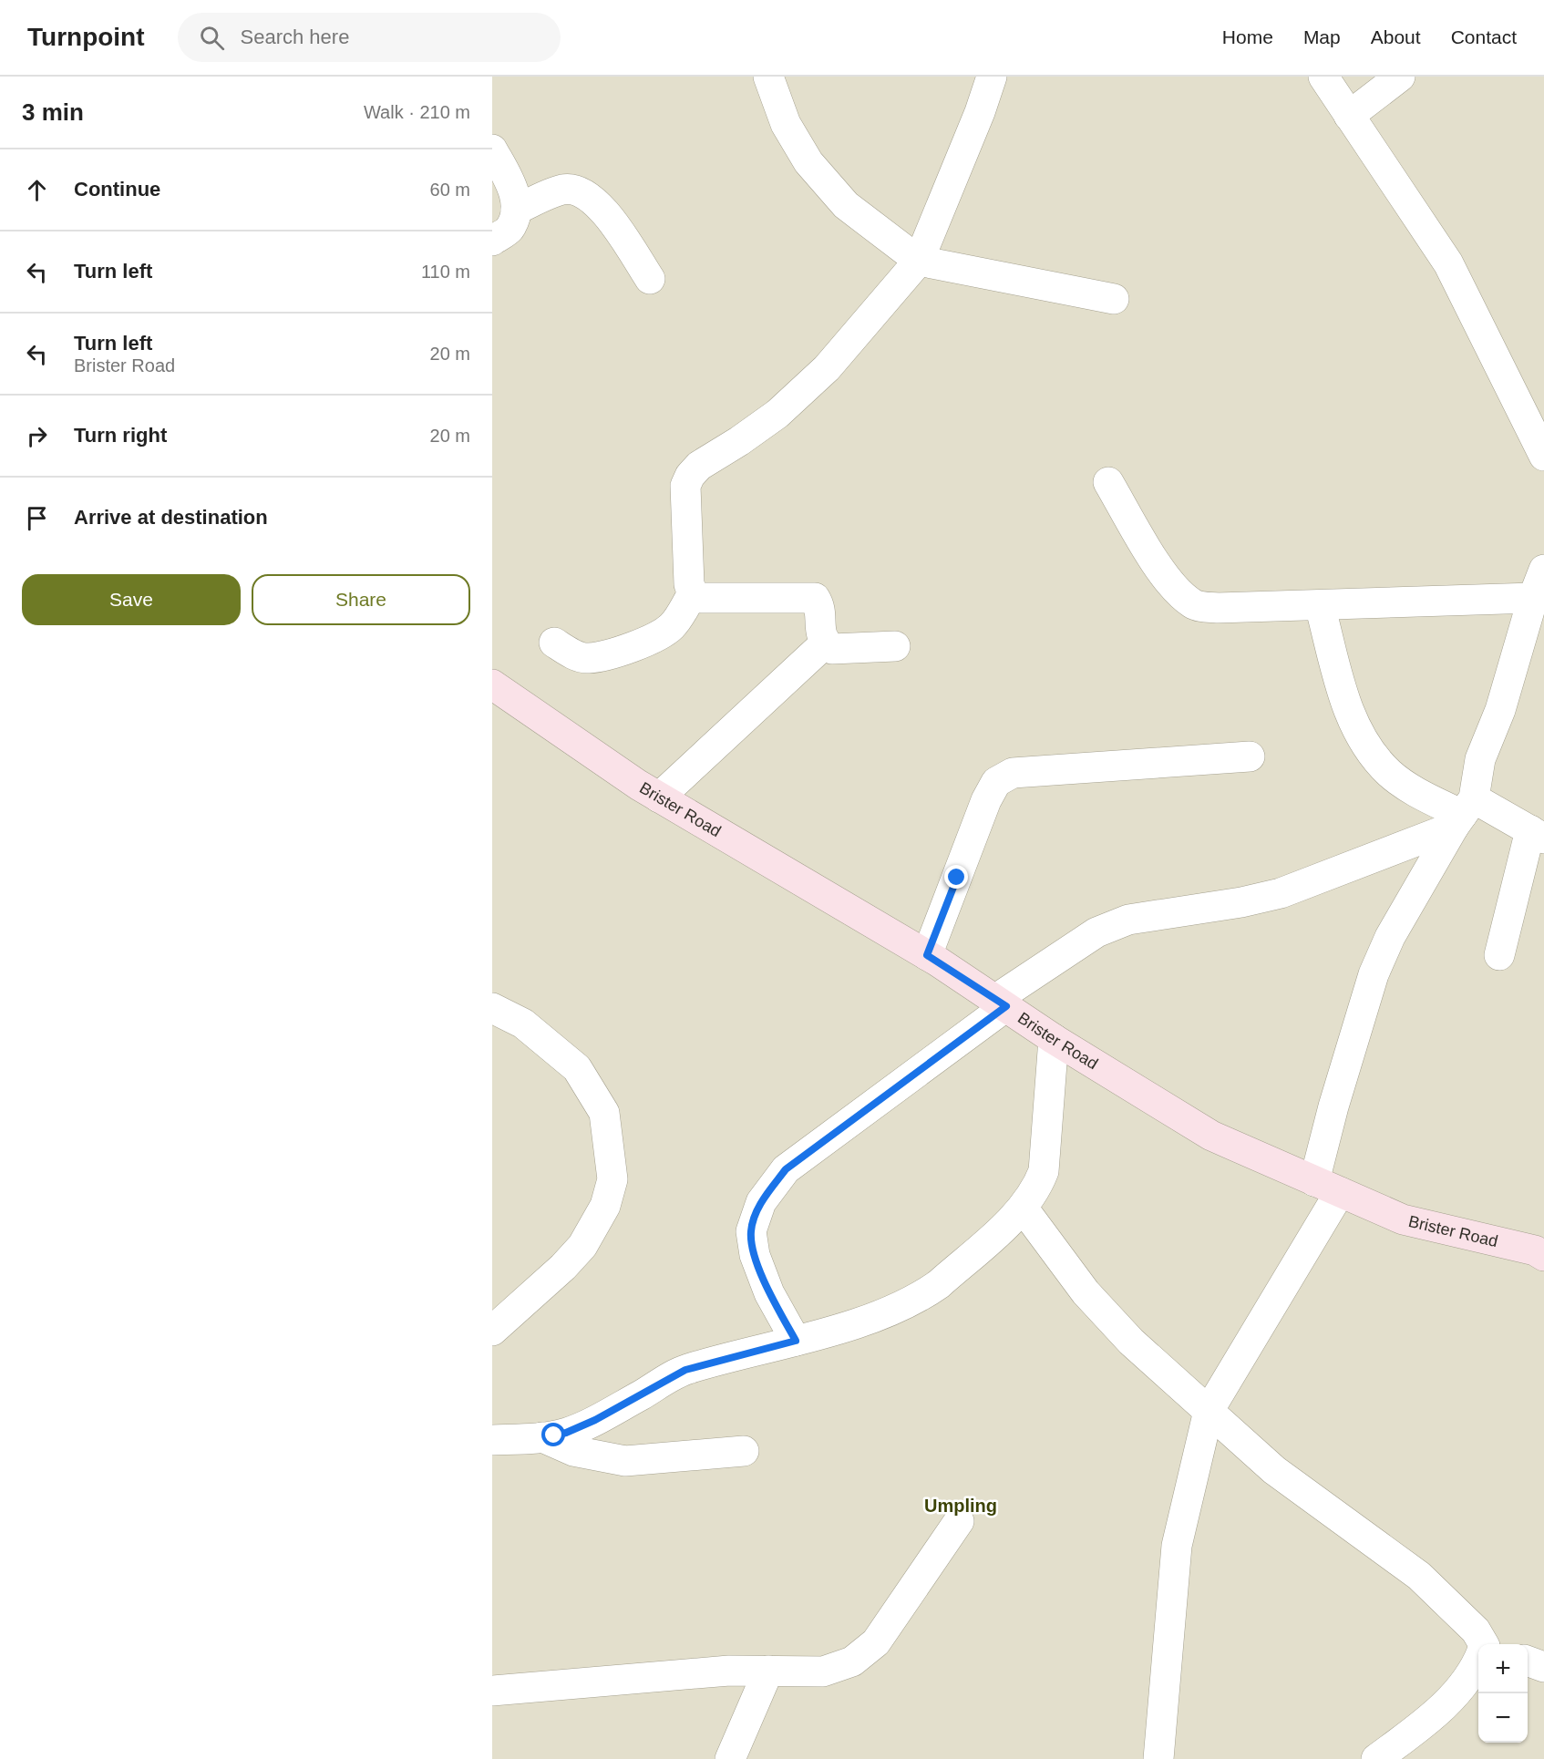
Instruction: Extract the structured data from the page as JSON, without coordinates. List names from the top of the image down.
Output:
{
  "streets": {
    "street": ["Brister Road"]
  },
  "districts": ["Umpling"],
  "page": {
    "header": "Turnpoint",
    "search": "Search here",
    "nav": [
      "Home",
      "Map",
      "About",
      "Contact"
    ],
    "heading": ["3 min", "Walk · 210 m"],
    "list": [
      ["Continue", "60 m"],
      ["Turn left", "110 m"],
      ["Turn left", "Brister Road", "20 m"],
      ["Turn right", "20 m"],
      "Arrive at destination"
    ],
    "buttons": ["Save", "Share"],
    "map_buttons": ["+", "−"]
  }
}
